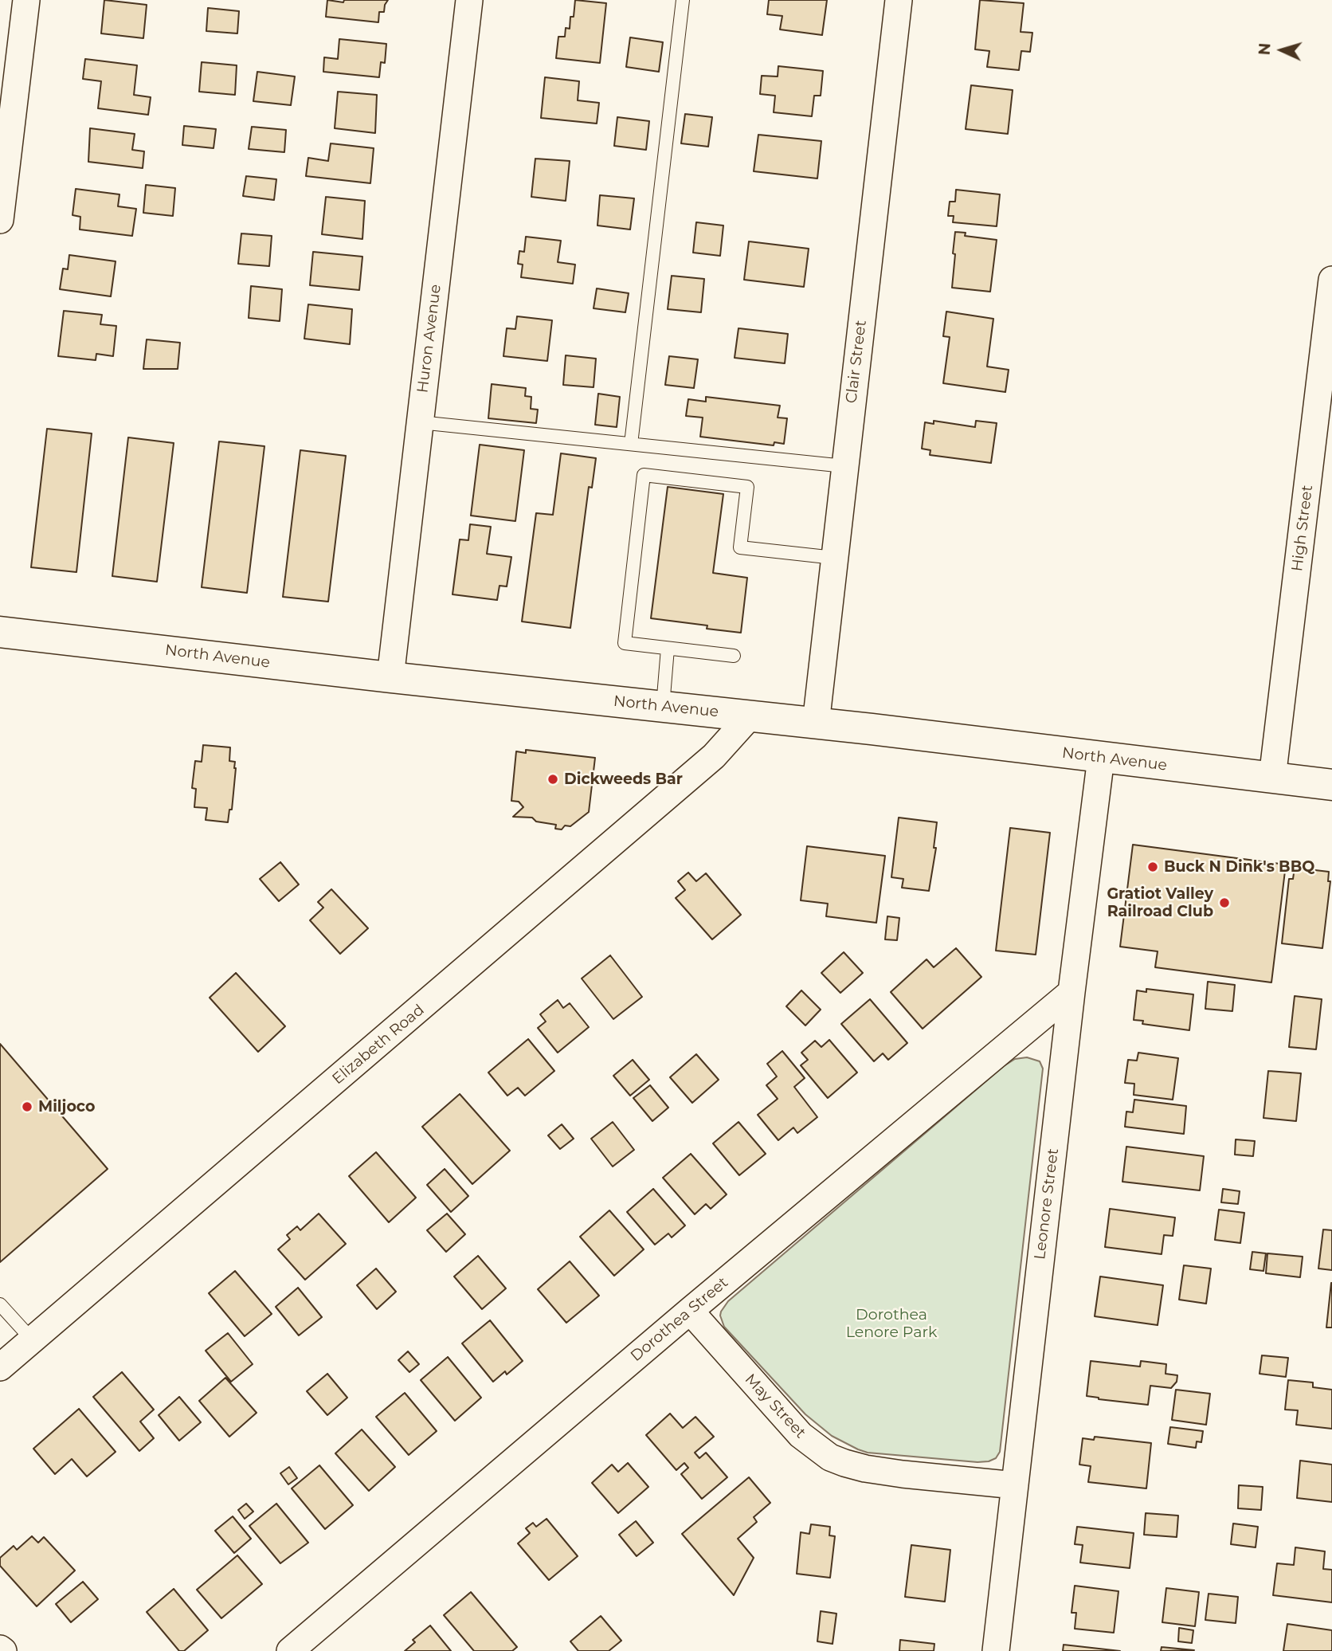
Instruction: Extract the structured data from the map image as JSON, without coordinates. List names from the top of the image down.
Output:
{
  "streets": {
    "main road": ["North Avenue"],
    "street": [
      "Huron Avenue",
      "Clair Street",
      "High Street",
      "Elizabeth Road",
      "Leonore Street",
      "Dorothea Street",
      "May Street"
    ]
  },
  "crossings": [
    ["Huron Avenue", "North Avenue"],
    ["Clair Street", "North Avenue"],
    ["High Street", "North Avenue"],
    ["North Avenue", "Elizabeth Road"],
    ["North Avenue", "Leonore Street"],
    ["Leonore Street", "Dorothea Street"],
    ["Leonore Street", "May Street"],
    ["Dorothea Street", "May Street"]
  ],
  "parks": ["Dorothea Lenore Park"],
  "places": [
    "Dickweeds Bar",
    "Buck N Dink's BBQ",
    "Gratiot Valley Railroad Club",
    "Miljoco"
  ],
  "north": "left"
}
